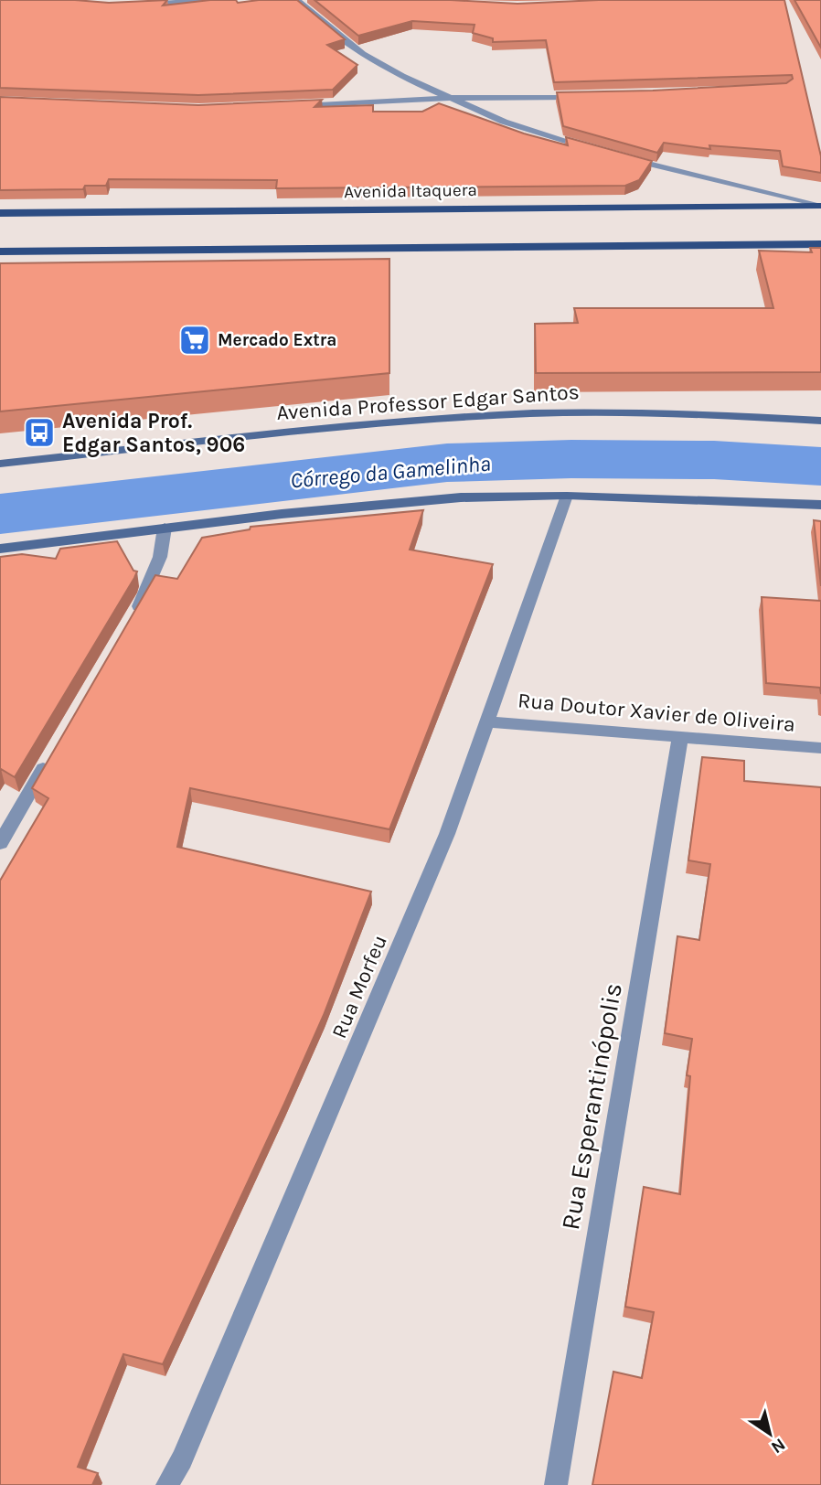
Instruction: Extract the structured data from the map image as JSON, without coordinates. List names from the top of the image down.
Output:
{
  "streets": {
    "main road": ["Avenida Itaquera", "Avenida Professor Edgar Santos"],
    "street": ["Rua Doutor Xavier de Oliveira", "Rua Morfeu", "Rua Esperantinópolis"]
  },
  "crossings": [
    ["Rua Doutor Xavier de Oliveira", "Rua Morfeu"],
    ["Rua Doutor Xavier de Oliveira", "Rua Esperantinópolis"]
  ],
  "water": ["Córrego da Gamelinha"],
  "places": {
    "supermarket": ["Mercado Extra"],
    "bus stop": ["Avenida Prof. Edgar Santos, 906"]
  },
  "north": "bottom right"
}
